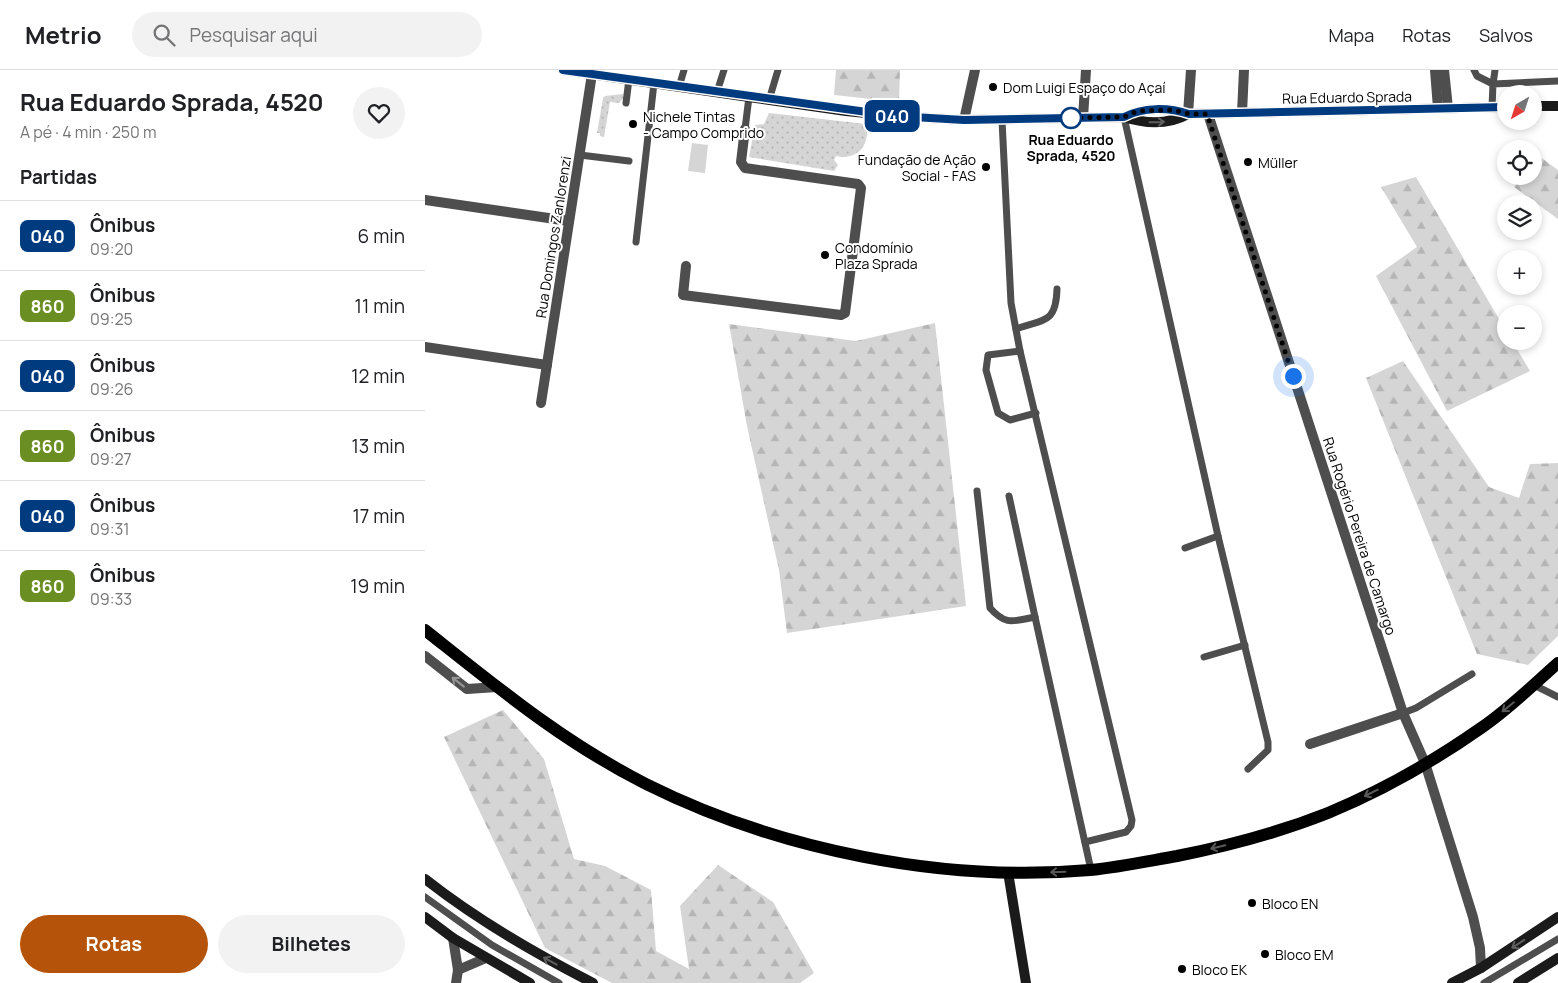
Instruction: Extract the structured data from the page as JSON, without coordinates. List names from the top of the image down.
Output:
{
  "streets": {
    "main road": ["Rua Eduardo Sprada"],
    "street": ["Rua Domingos Zanlorenzi", "Rua Rogério Pereira de Camargo"]
  },
  "crossings": [
    ["Rua Eduardo Sprada", "Rua Domingos Zanlorenzi"],
    ["Rua Eduardo Sprada", "Rua Rogério Pereira de Camargo"]
  ],
  "places": [
    "Dom Luigi Espaço do Açaí",
    "Rua Eduardo Sprada, 4520",
    "Nichele Tintas - Campo Comprido",
    "Müller",
    "Fundação de Ação Social - FAS",
    "Condomínio Plaza Sprada",
    "Bloco EN",
    "Bloco EM",
    "Bloco EK"
  ],
  "lines": ["bus line 040"],
  "north": "bottom left",
  "page": {
    "header": "Metrio",
    "search": "Pesquisar aqui",
    "nav": ["Mapa", "Rotas", "Salvos"],
    "heading": [
      ["Rua Eduardo Sprada, 4520", "A pé · 4 min · 250 m"],
      "Partidas"
    ],
    "on_map": "040",
    "map_buttons": ["+", "−"],
    "list": [
      {
        "mark": "040",
        "name": "Ônibus",
        "note": "09:20",
        "value": "6 min"
      },
      {
        "mark": "860",
        "name": "Ônibus",
        "note": "09:25",
        "value": "11 min"
      },
      {
        "mark": "040",
        "name": "Ônibus",
        "note": "09:26",
        "value": "12 min"
      },
      {
        "mark": "860",
        "name": "Ônibus",
        "note": "09:27",
        "value": "13 min"
      },
      {
        "mark": "040",
        "name": "Ônibus",
        "note": "09:31",
        "value": "17 min"
      },
      {
        "mark": "860",
        "name": "Ônibus",
        "note": "09:33",
        "value": "19 min"
      }
    ],
    "buttons": ["Rotas", "Bilhetes"]
  }
}
